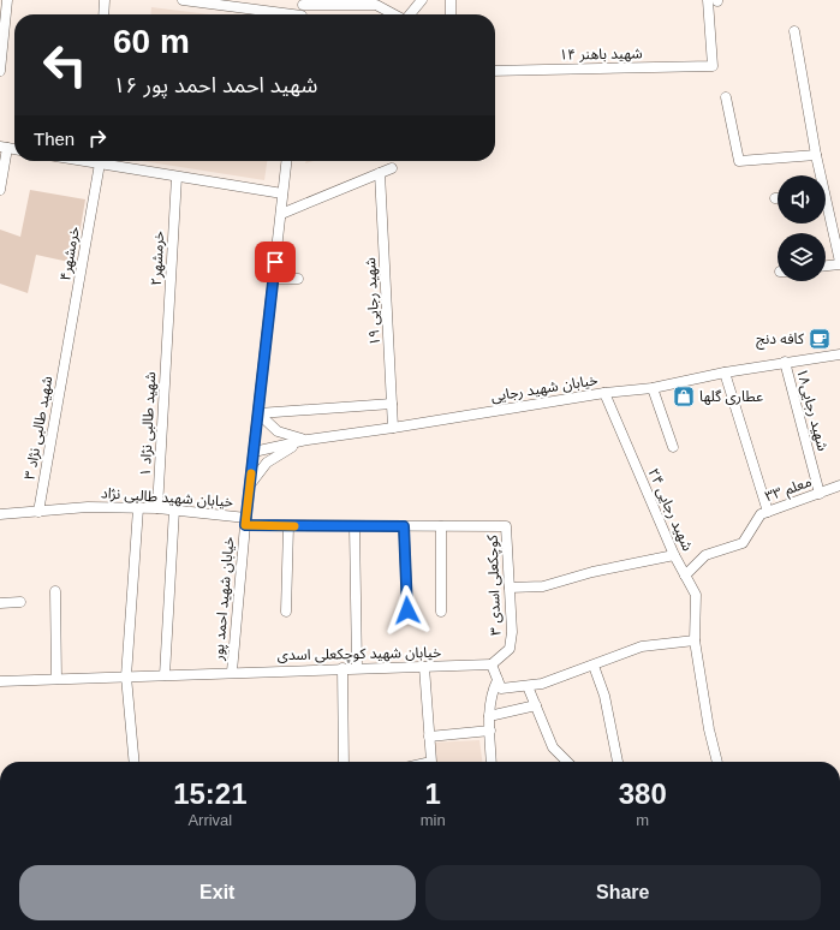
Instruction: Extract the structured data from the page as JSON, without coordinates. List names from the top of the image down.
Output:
{
  "streets": {
    "street": [
      "شهید باهنر ۱۴",
      "خرمشهر۴",
      "خرمشهر۲",
      "شهید رجایی ۱۹",
      "خیابان شهید رجایی",
      "شهید رجایی۱۸",
      "شهید طالبی نژاد ۱",
      "شهید طالبی نژاد ۳",
      "معلم ۳۳",
      "خیابان شهید طالبی نژاد",
      "شهید رجایی ۲۴",
      "کوچکعلی اسدی ۳",
      "خیابان شهید احمد پور",
      "خیابان شهید کوچکعلی اسدی"
    ]
  },
  "crossings": [
    ["خرمشهر۴", "شهید طالبی نژاد ۳"],
    ["خرمشهر۲", "شهید طالبی نژاد ۱"],
    ["شهید رجایی ۱۹", "خیابان شهید رجایی"],
    ["خیابان شهید رجایی", "شهید رجایی۱۸"],
    ["خیابان شهید رجایی", "شهید رجایی ۲۴"],
    ["خیابان شهید رجایی", "خیابان شهید احمد پور"],
    ["شهید رجایی۱۸", "معلم ۳۳"],
    ["شهید طالبی نژاد ۱", "خیابان شهید طالبی نژاد"],
    ["شهید طالبی نژاد ۳", "خیابان شهید طالبی نژاد"],
    ["معلم ۳۳", "شهید رجایی ۲۴"],
    ["خیابان شهید طالبی نژاد", "کوچکعلی اسدی ۳"],
    ["خیابان شهید طالبی نژاد", "خیابان شهید احمد پور"],
    ["کوچکعلی اسدی ۳", "خیابان شهید کوچکعلی اسدی"],
    ["خیابان شهید احمد پور", "خیابان شهید کوچکعلی اسدی"]
  ],
  "places": {
    "cafe": ["کافه دنج"],
    "shop": ["عطاری گلها"]
  },
  "page": {
    "turn": ["60 m", "شهید احمد احمد پور ۱۶"],
    "then": "Then",
    "eta": [
      "15:21",
      "Arrival",
      "1",
      "min",
      "380",
      "m"
    ],
    "buttons": ["Exit", "Share"]
  }
}
